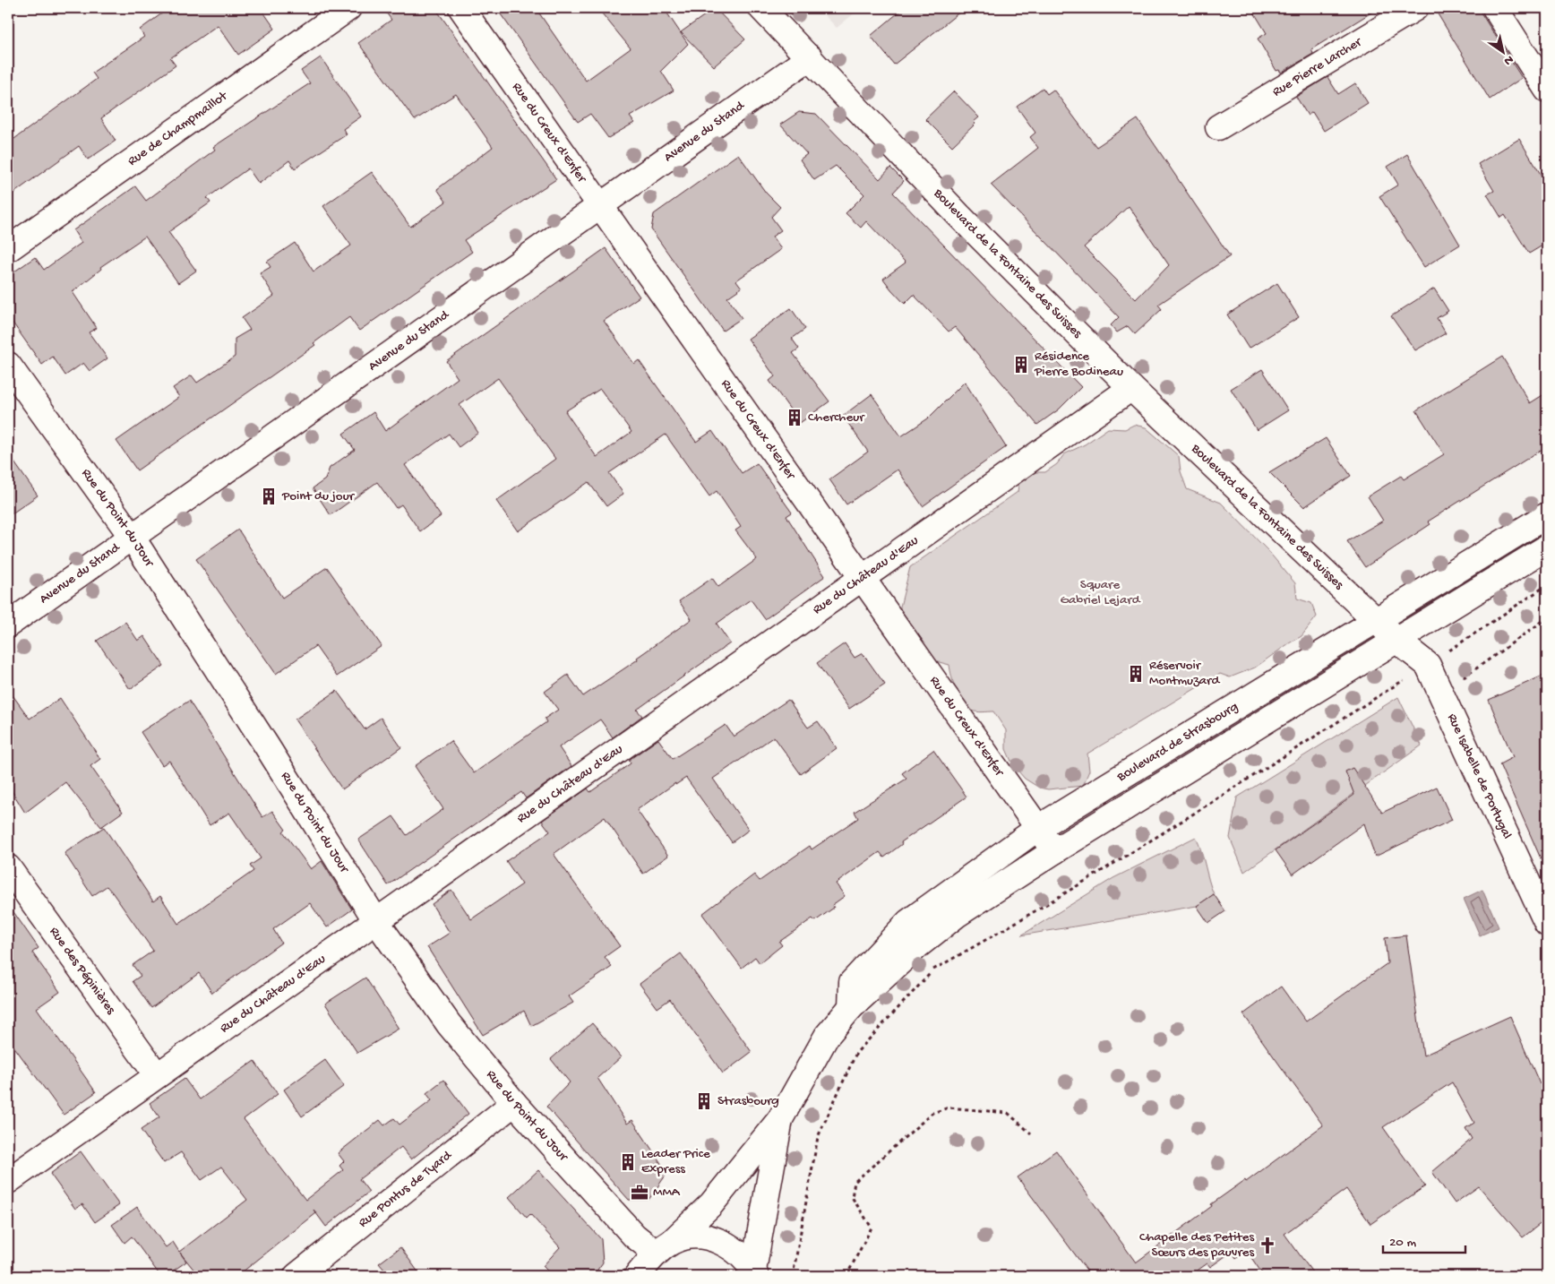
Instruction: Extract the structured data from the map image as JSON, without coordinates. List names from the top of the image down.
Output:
{
  "streets": {
    "street": [
      "Rue Pierre Larcher",
      "Rue de Champmaillot",
      "Avenue du Stand",
      "Rue du Creux d'Enfer",
      "Boulevard de la Fontaine des Suisses",
      "Rue du Point du Jour",
      "Rue du Château d'Eau",
      "Boulevard de Strasbourg",
      "Rue Isabelle de Portugal",
      "Rue des Pépinières",
      "Rue Pontus de Tyard"
    ]
  },
  "crossings": [
    ["Avenue du Stand", "Rue du Creux d'Enfer"],
    ["Avenue du Stand", "Boulevard de la Fontaine des Suisses"],
    ["Avenue du Stand", "Rue du Point du Jour"],
    ["Rue du Creux d'Enfer", "Rue du Château d'Eau"],
    ["Rue du Creux d'Enfer", "Boulevard de Strasbourg"],
    ["Boulevard de la Fontaine des Suisses", "Rue du Château d'Eau"],
    ["Boulevard de la Fontaine des Suisses", "Boulevard de Strasbourg"],
    ["Boulevard de la Fontaine des Suisses", "Rue Isabelle de Portugal"],
    ["Rue du Point du Jour", "Rue du Château d'Eau"],
    ["Rue du Point du Jour", "Rue Pontus de Tyard"],
    ["Rue du Château d'Eau", "Rue des Pépinières"]
  ],
  "parks": ["Square Gabriel Lejard"],
  "places": {
    "building": [
      "Résidence Pierre Bodineau",
      "Chercheur",
      "Point du jour",
      "Réservoir Montmuzard",
      "Strasbourg",
      "Leader Price Express"
    ],
    "office": ["MMA"],
    "church": ["Chapelle des Petites Sœurs des pauvres"]
  },
  "scale_bar": "20 m",
  "north": "bottom right"
}
